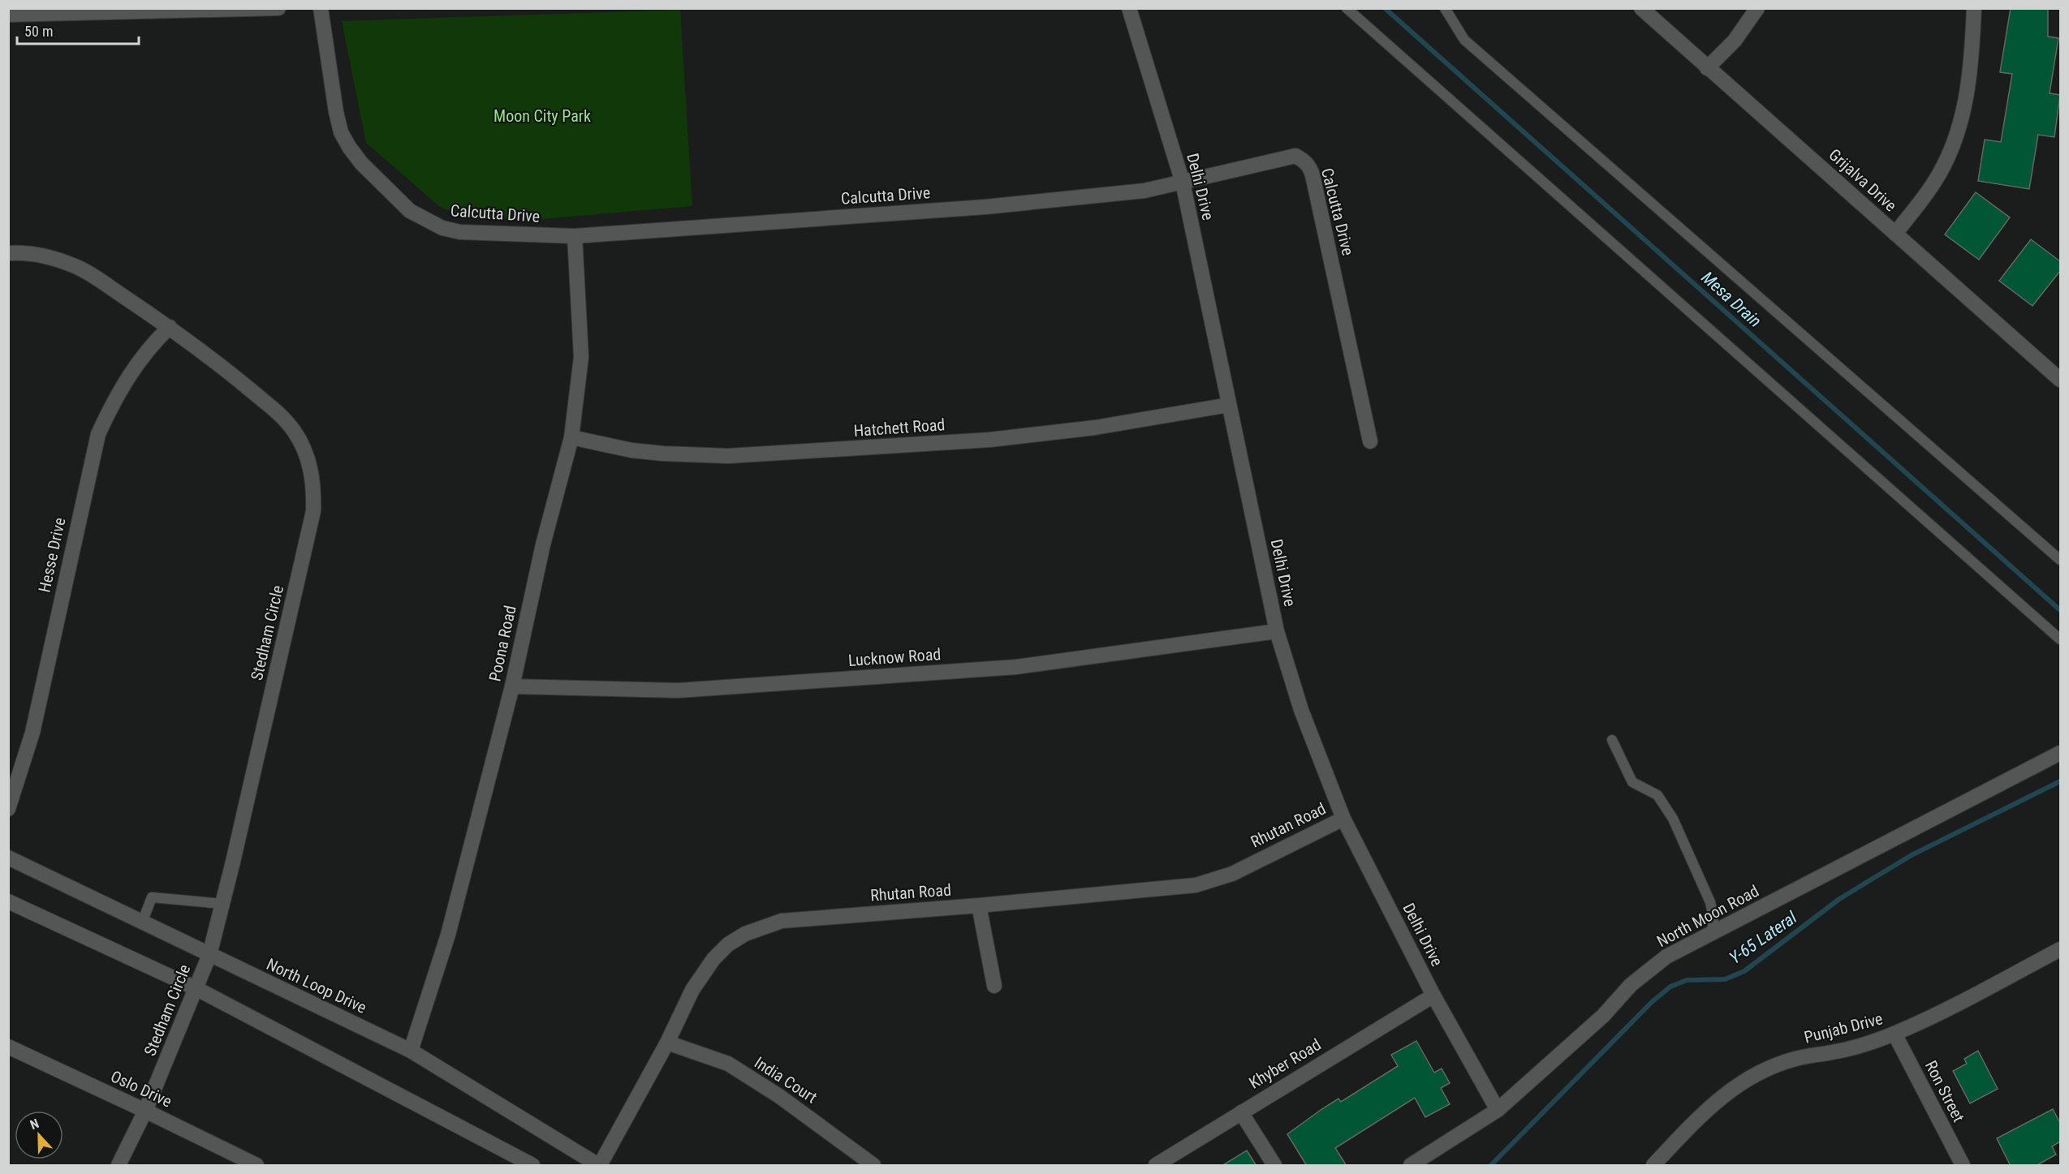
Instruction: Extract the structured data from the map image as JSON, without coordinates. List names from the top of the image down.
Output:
{
  "streets": {
    "street": [
      "Grijalva Drive",
      "Delhi Drive",
      "Calcutta Drive",
      "Hatchett Road",
      "Hesse Drive",
      "Stedham Circle",
      "Poona Road",
      "Lucknow Road",
      "Rhutan Road",
      "North Moon Road",
      "North Loop Drive",
      "Punjab Drive",
      "Khyber Road",
      "India Court",
      "Oslo Drive",
      "Ron Street"
    ]
  },
  "crossings": [
    ["Delhi Drive", "Calcutta Drive"],
    ["Delhi Drive", "Hatchett Road"],
    ["Delhi Drive", "Lucknow Road"],
    ["Delhi Drive", "Rhutan Road"],
    ["Delhi Drive", "North Moon Road"],
    ["Delhi Drive", "Khyber Road"],
    ["Calcutta Drive", "Poona Road"],
    ["Hatchett Road", "Poona Road"],
    ["Hesse Drive", "Stedham Circle"],
    ["Stedham Circle", "North Loop Drive"],
    ["Stedham Circle", "Oslo Drive"],
    ["Poona Road", "Lucknow Road"],
    ["Poona Road", "North Loop Drive"],
    ["Rhutan Road", "North Loop Drive"],
    ["Rhutan Road", "India Court"],
    ["Punjab Drive", "Ron Street"]
  ],
  "water": ["Mesa Drain", "Y-65 Lateral"],
  "parks": ["Moon City Park"],
  "scale_bar": "50 m",
  "north": "top"
}
